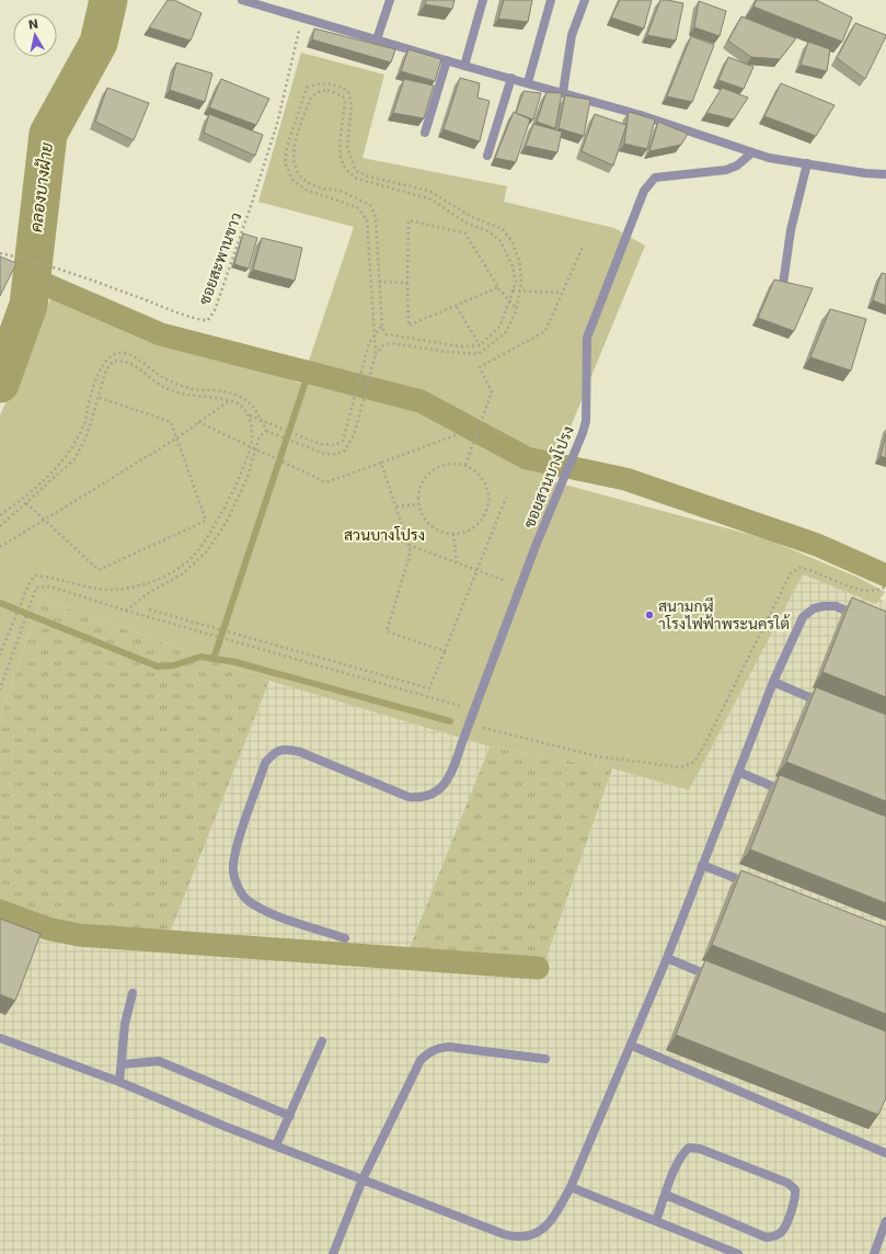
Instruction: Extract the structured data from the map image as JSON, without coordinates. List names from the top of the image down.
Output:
{
  "streets": {
    "street": ["ซอยสวนบางโปรง"],
    "path": ["ซอยสะพานขาว"]
  },
  "water": ["คลองบางฝ้าย"],
  "parks": ["สวนบางโปรง"],
  "places": ["สนามกฬี าโรงไฟฟ้าพระนครใต้"],
  "north": "top"
}
